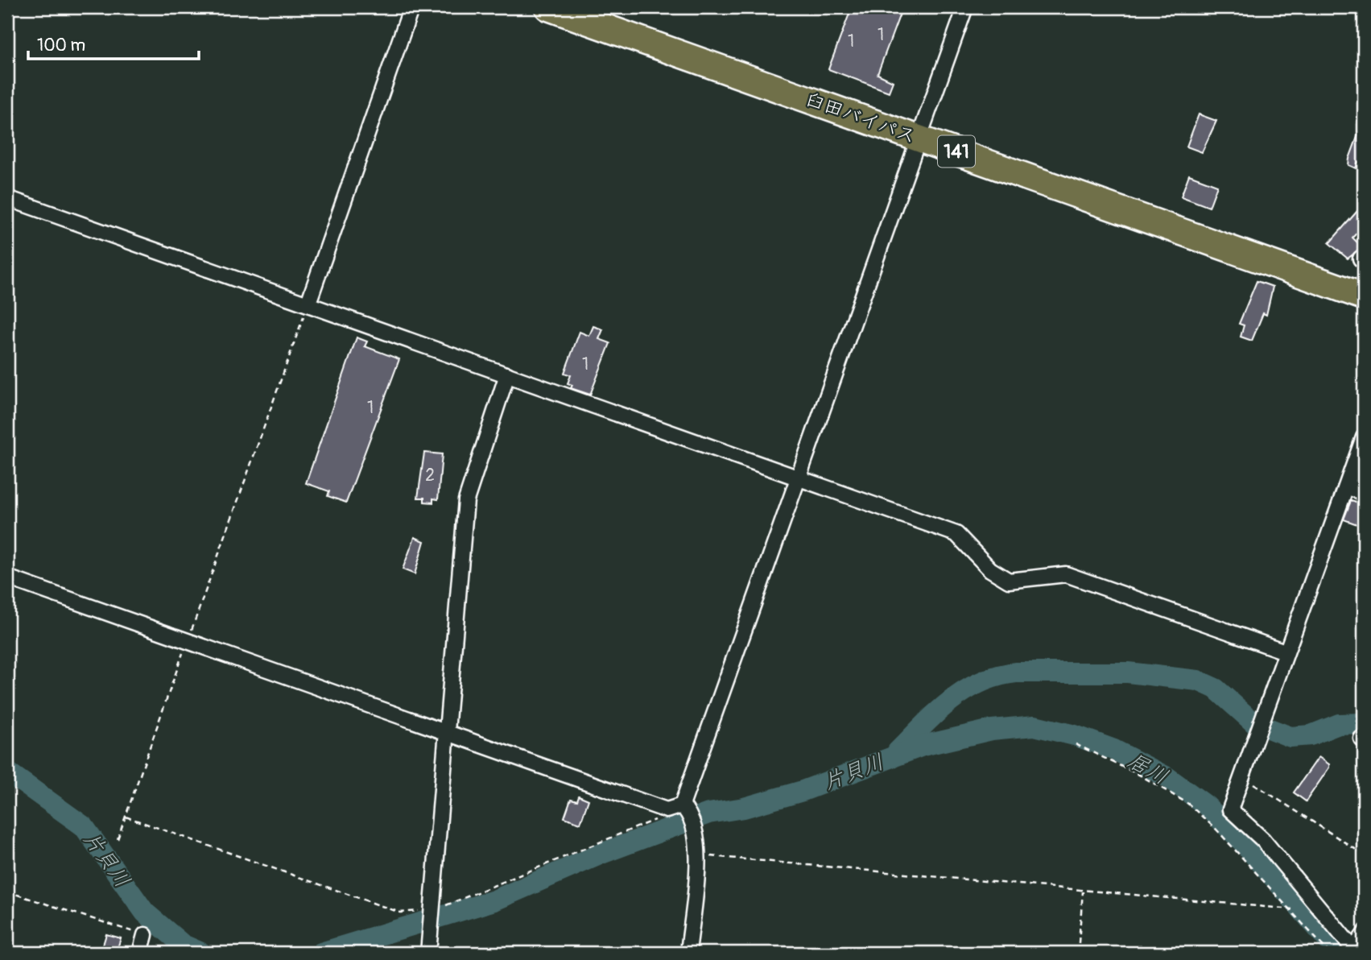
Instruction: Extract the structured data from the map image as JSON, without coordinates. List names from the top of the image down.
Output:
{
  "streets": {
    "highway": ["臼田バイパス", "141"]
  },
  "water": ["居川", "片貝川"],
  "house_numbers": [
    "1",
    "1",
    "1",
    "1",
    "2"
  ],
  "scale_bar": "100 m"
}
